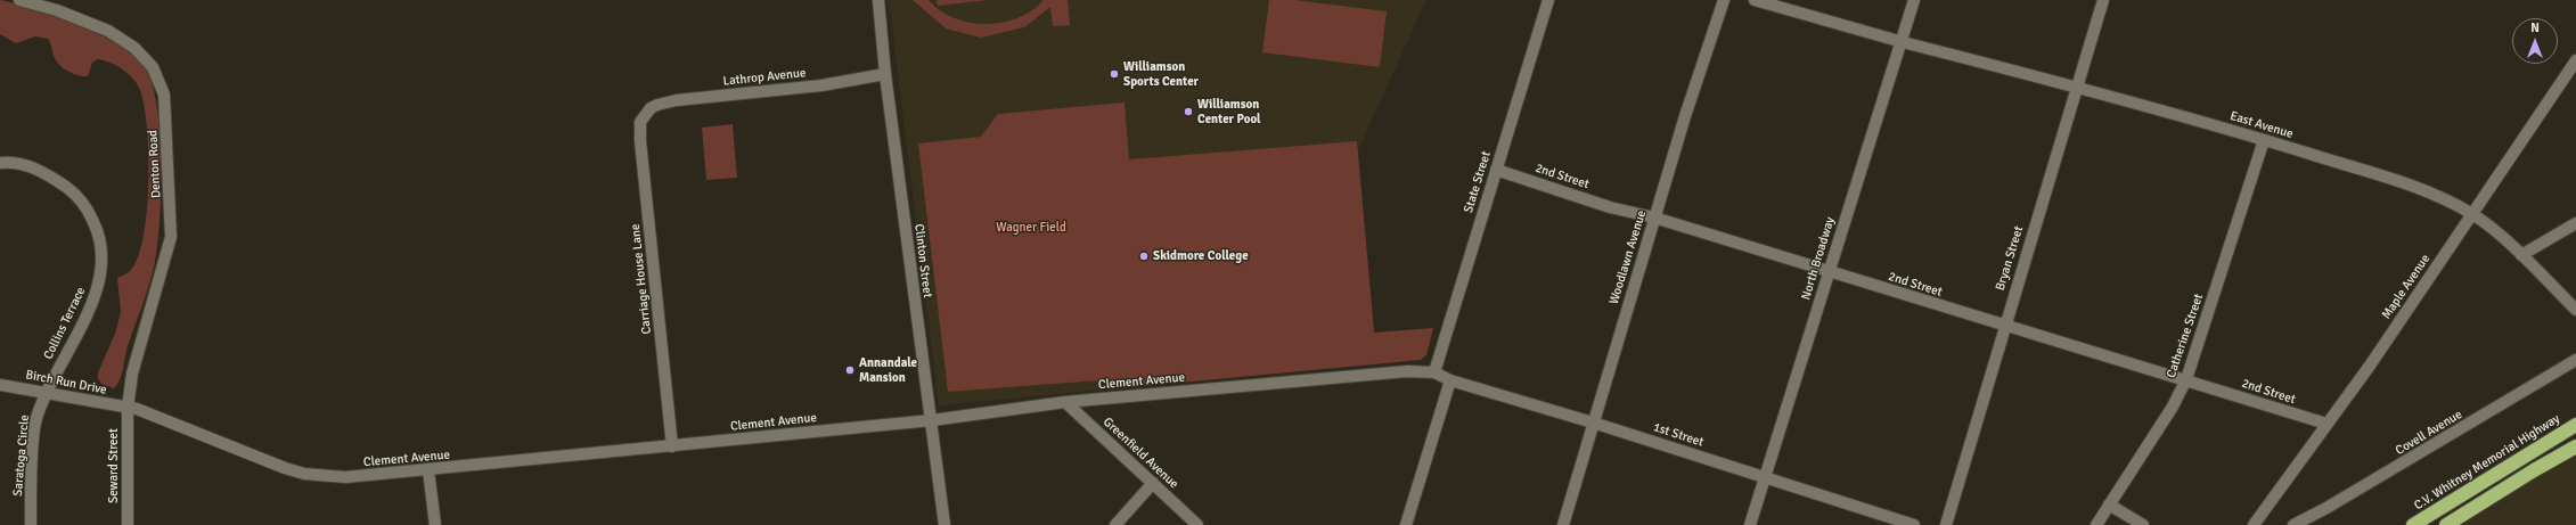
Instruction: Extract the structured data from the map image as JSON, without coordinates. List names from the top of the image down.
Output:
{
  "streets": {
    "highway": ["C.V. Whitney Memorial Highway"],
    "street": [
      "Lathrop Avenue",
      "East Avenue",
      "Denton Road",
      "2nd Street",
      "State Street",
      "Woodlawn Avenue",
      "North Broadway",
      "Bryan Street",
      "Clinton Street",
      "Carriage House Lane",
      "Maple Avenue",
      "Collins Terrace",
      "Catherine Street",
      "Clement Avenue",
      "Birch Run Drive",
      "Covell Avenue",
      "1st Street",
      "Greenfield Avenue",
      "Saratoga Circle",
      "Seward Street"
    ]
  },
  "crossings": [
    ["Lathrop Avenue", "Clinton Street"],
    ["Lathrop Avenue", "Carriage House Lane"],
    ["East Avenue", "North Broadway"],
    ["East Avenue", "Bryan Street"],
    ["East Avenue", "Maple Avenue"],
    ["East Avenue", "Catherine Street"],
    ["Denton Road", "Clement Avenue"],
    ["Denton Road", "Birch Run Drive"],
    ["Denton Road", "Seward Street"],
    ["2nd Street", "State Street"],
    ["2nd Street", "Woodlawn Avenue"],
    ["2nd Street", "North Broadway"],
    ["2nd Street", "Bryan Street"],
    ["2nd Street", "Maple Avenue"],
    ["2nd Street", "Catherine Street"],
    ["State Street", "Clement Avenue"],
    ["State Street", "1st Street"],
    ["Woodlawn Avenue", "1st Street"],
    ["North Broadway", "1st Street"],
    ["Clinton Street", "Clement Avenue"],
    ["Carriage House Lane", "Clement Avenue"],
    ["Collins Terrace", "Birch Run Drive"],
    ["Collins Terrace", "Saratoga Circle"],
    ["Clement Avenue", "Birch Run Drive"],
    ["Clement Avenue", "1st Street"],
    ["Clement Avenue", "Greenfield Avenue"],
    ["Clement Avenue", "Seward Street"],
    ["Birch Run Drive", "Saratoga Circle"],
    ["Birch Run Drive", "Seward Street"]
  ],
  "parks": ["Wagner Field"],
  "places": [
    "Williamson Sports Center",
    "Williamson Center Pool",
    "Skidmore College",
    "Annandale Mansion"
  ],
  "north": "top"
}
